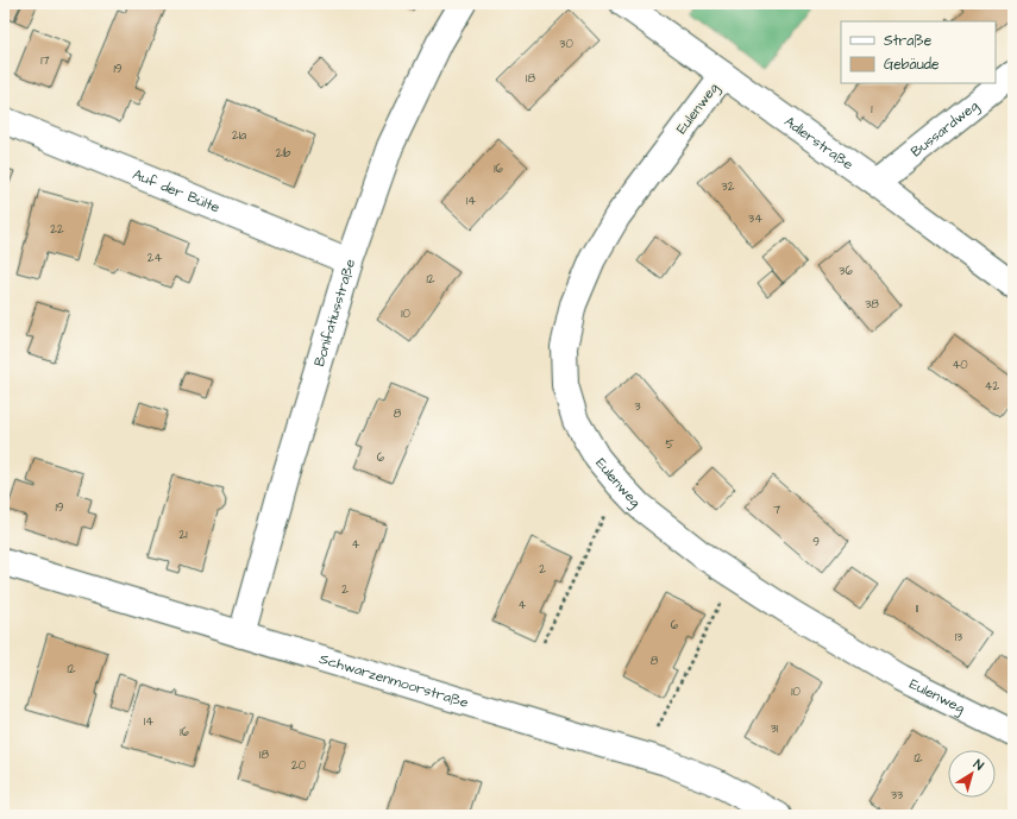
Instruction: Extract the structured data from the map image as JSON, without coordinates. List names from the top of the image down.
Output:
{
  "streets": {
    "street": [
      "Eulenweg",
      "Bussardweg",
      "Adlerstraße",
      "Auf der Bülte",
      "Bonifatiusstraße",
      "Schwarzenmoorstraße"
    ]
  },
  "crossings": [
    ["Eulenweg", "Adlerstraße"],
    ["Bussardweg", "Adlerstraße"],
    ["Auf der Bülte", "Bonifatiusstraße"],
    ["Bonifatiusstraße", "Schwarzenmoorstraße"]
  ],
  "house_numbers": [
    "30",
    "17",
    "19",
    "18",
    "1",
    "21a",
    "21b",
    "16",
    "32",
    "14",
    "34",
    "22",
    "24",
    "36",
    "12",
    "38",
    "10",
    "40",
    "42",
    "3",
    "8",
    "5",
    "6",
    "19",
    "7",
    "21",
    "9",
    "4",
    "2",
    "2",
    "4",
    "11",
    "6",
    "13",
    "8",
    "12",
    "10",
    "14",
    "31",
    "16",
    "18",
    "12",
    "20",
    "33"
  ],
  "legend": ["Straße", "Gebäude"],
  "north": "top right"
}
